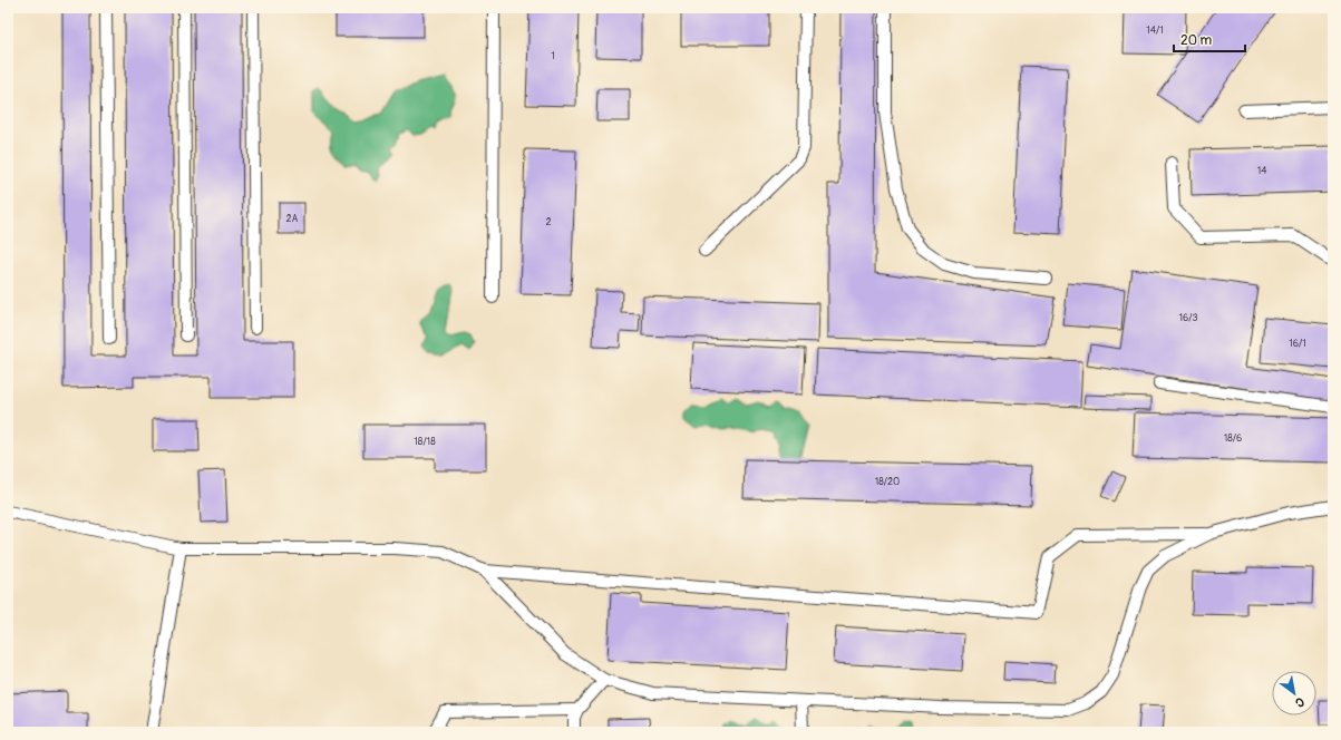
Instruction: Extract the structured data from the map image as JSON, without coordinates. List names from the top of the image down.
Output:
{
  "house_numbers": [
    "14/1",
    "1",
    "14",
    "2А",
    "2",
    "16/3",
    "16/1",
    "18/6",
    "18/18",
    "18/20"
  ],
  "scale_bar": "20 m",
  "north": "bottom right"
}
